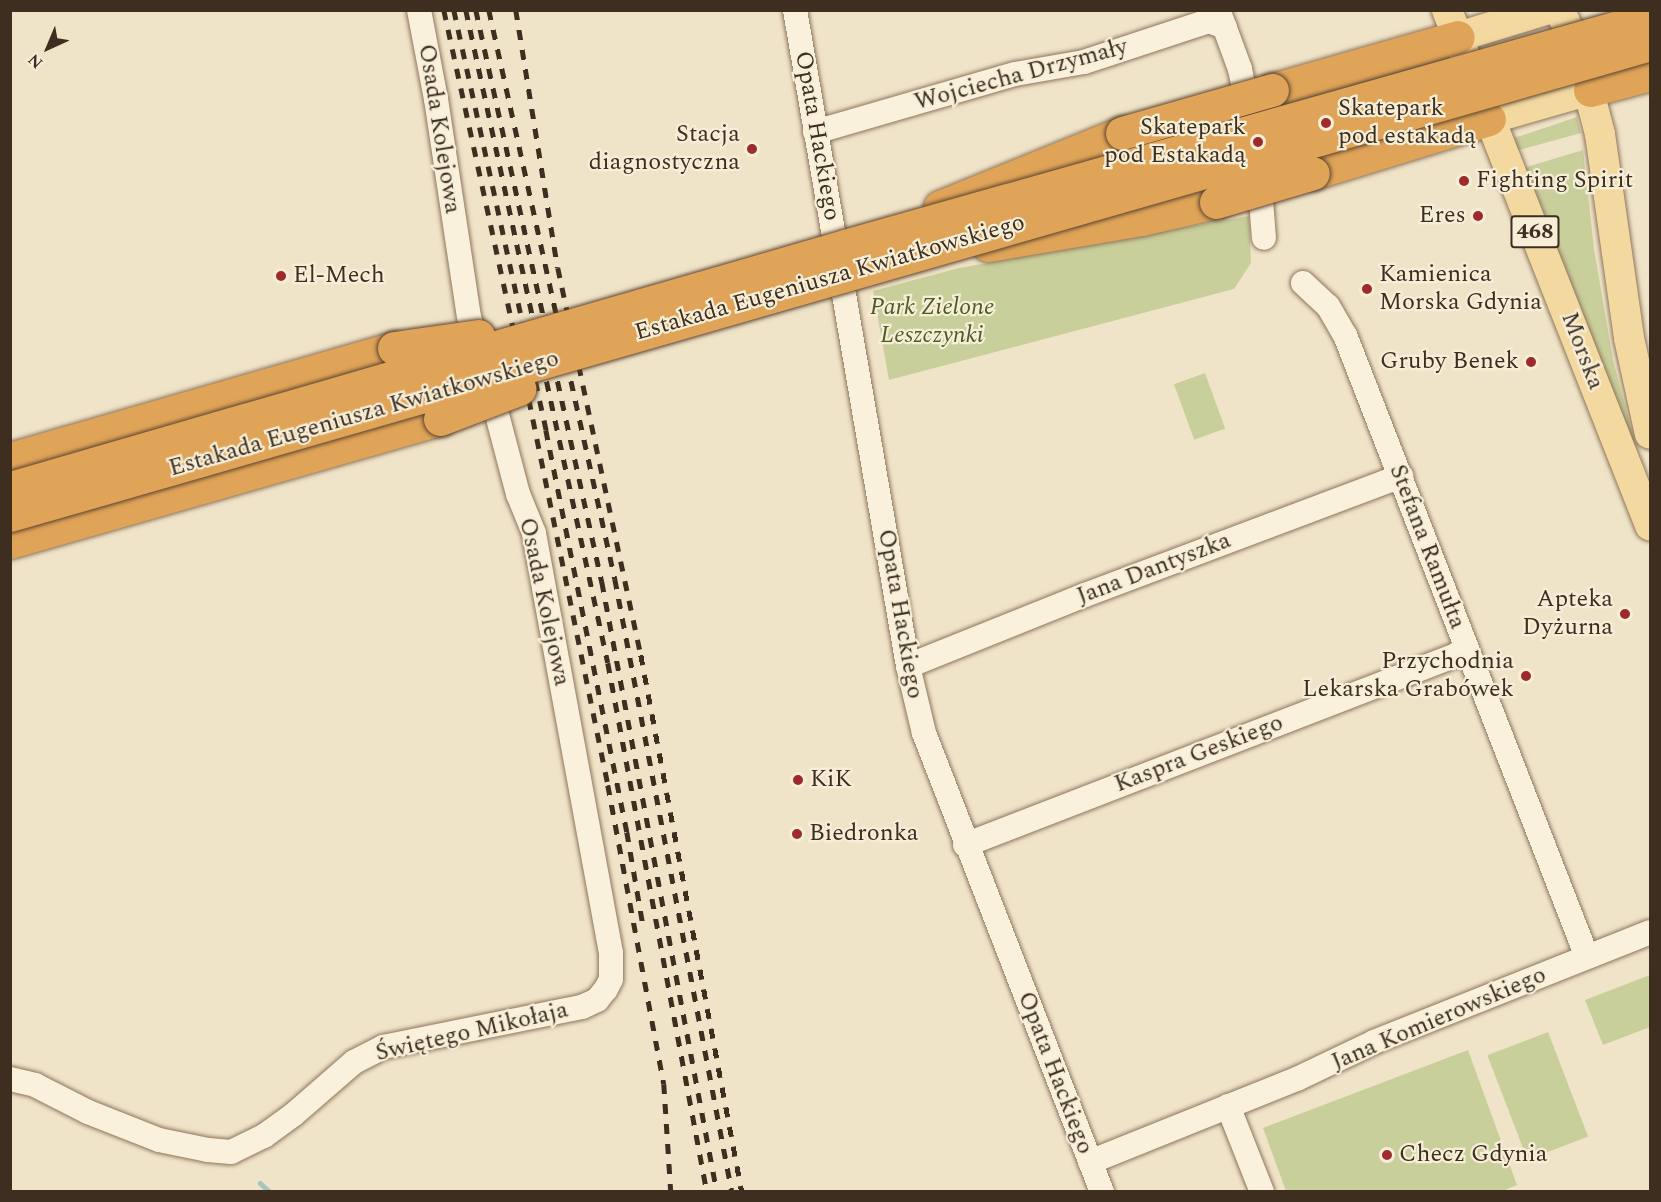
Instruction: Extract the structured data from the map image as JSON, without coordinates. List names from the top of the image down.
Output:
{
  "streets": {
    "highway": ["Estakada Eugeniusza Kwiatkowskiego"],
    "main road": ["468", "Morska"],
    "street": [
      "Wojciecha Drzymały",
      "Osada Kolejowa",
      "Opata Hackiego",
      "Stefana Ramułta",
      "Jana Dantyszka",
      "Kaspra Geskiego",
      "Jana Komierowskiego",
      "Świętego Mikołaja"
    ]
  },
  "crossings": [
    ["Wojciecha Drzymały", "Opata Hackiego"],
    ["Osada Kolejowa", "Świętego Mikołaja"],
    ["Opata Hackiego", "Jana Dantyszka"],
    ["Opata Hackiego", "Kaspra Geskiego"],
    ["Opata Hackiego", "Jana Komierowskiego"],
    ["Stefana Ramułta", "Jana Dantyszka"],
    ["Stefana Ramułta", "Kaspra Geskiego"],
    ["Stefana Ramułta", "Jana Komierowskiego"]
  ],
  "parks": ["Park Zielone Leszczynki"],
  "places": [
    "Skatepark pod estakadą",
    "Skatepark pod Estakadą",
    "Stacja diagnostyczna",
    "Fighting Spirit",
    "Eres",
    "El-Mech",
    "Kamienica Morska Gdynia",
    "Gruby Benek",
    "Apteka Dyżurna",
    "Przychodnia Lekarska Grabówek",
    "KiK",
    "Biedronka",
    "Checz Gdynia"
  ],
  "north": "bottom left"
}
